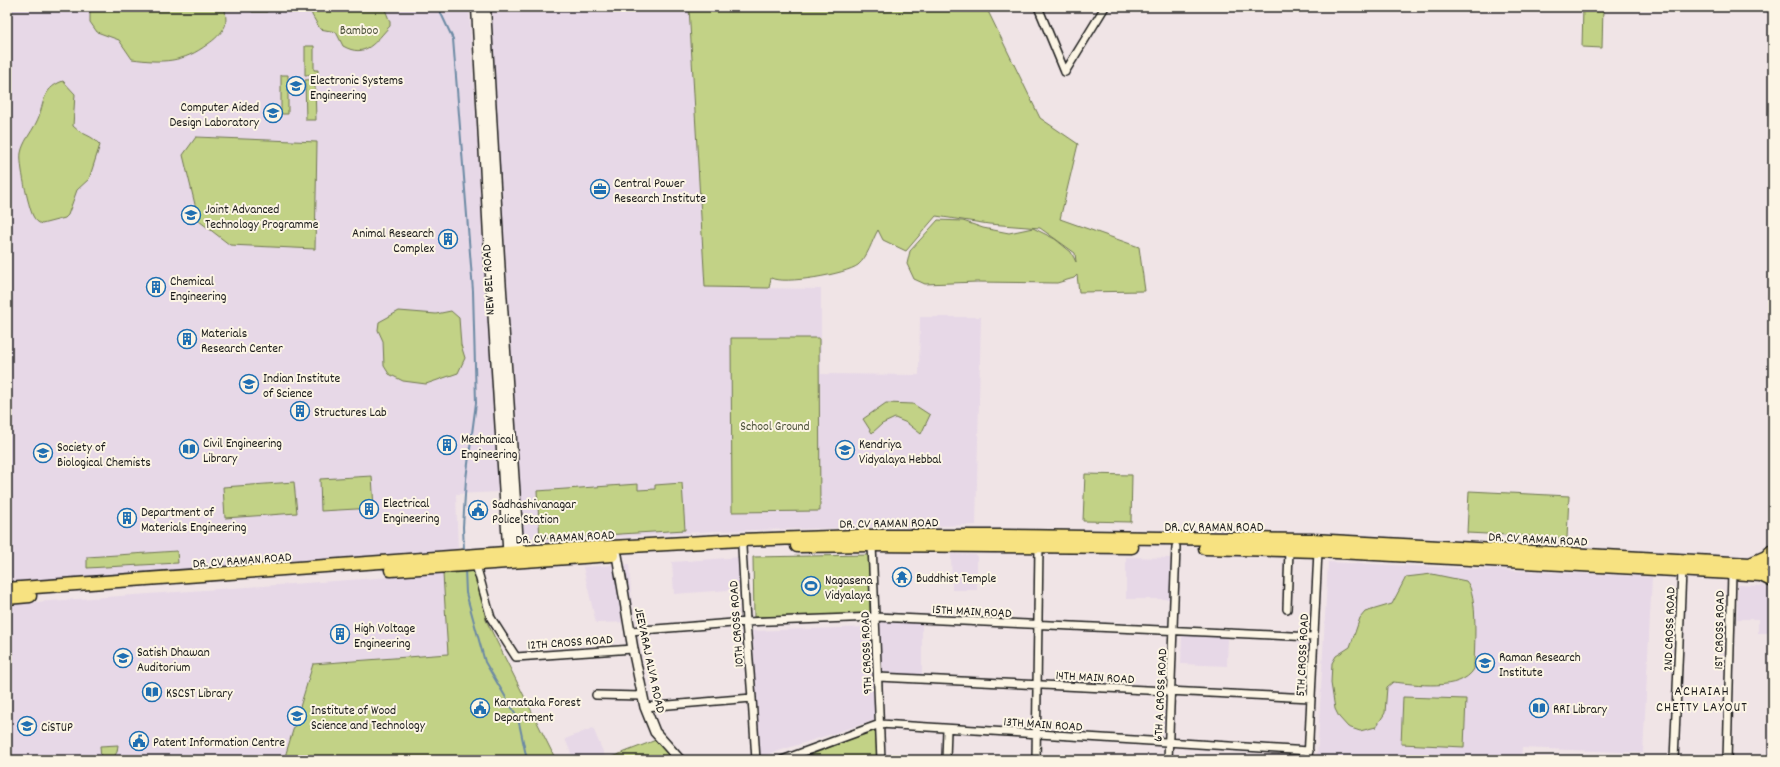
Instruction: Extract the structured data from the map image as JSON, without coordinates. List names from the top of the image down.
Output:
{
  "streets": {
    "highway": ["DR. CV RAMAN ROAD"],
    "main road": ["NEW BEL ROAD"],
    "street": [
      "15TH MAIN ROAD",
      "10TH CROSS ROAD",
      "2ND CROSS ROAD",
      "1ST CROSS ROAD",
      "12TH CROSS ROAD",
      "9TH CROSS ROAD",
      "5TH CROSS ROAD",
      "JEEVARAJ ALVA ROAD",
      "14TH MAIN ROAD",
      "6TH A CROSS ROAD",
      "13TH MAIN ROAD"
    ]
  },
  "crossings": [
    ["NEW BEL ROAD", "DR. CV RAMAN ROAD"],
    ["DR. CV RAMAN ROAD", "10TH CROSS ROAD"],
    ["DR. CV RAMAN ROAD", "2ND CROSS ROAD"],
    ["DR. CV RAMAN ROAD", "1ST CROSS ROAD"],
    ["DR. CV RAMAN ROAD", "12TH CROSS ROAD"],
    ["DR. CV RAMAN ROAD", "9TH CROSS ROAD"],
    ["DR. CV RAMAN ROAD", "5TH CROSS ROAD"],
    ["DR. CV RAMAN ROAD", "JEEVARAJ ALVA ROAD"],
    ["DR. CV RAMAN ROAD", "6TH A CROSS ROAD"],
    ["15TH MAIN ROAD", "10TH CROSS ROAD"],
    ["15TH MAIN ROAD", "9TH CROSS ROAD"],
    ["15TH MAIN ROAD", "5TH CROSS ROAD"],
    ["15TH MAIN ROAD", "JEEVARAJ ALVA ROAD"],
    ["15TH MAIN ROAD", "6TH A CROSS ROAD"],
    ["12TH CROSS ROAD", "JEEVARAJ ALVA ROAD"],
    ["9TH CROSS ROAD", "14TH MAIN ROAD"],
    ["9TH CROSS ROAD", "13TH MAIN ROAD"],
    ["5TH CROSS ROAD", "14TH MAIN ROAD"],
    ["5TH CROSS ROAD", "13TH MAIN ROAD"],
    ["14TH MAIN ROAD", "6TH A CROSS ROAD"],
    ["6TH A CROSS ROAD", "13TH MAIN ROAD"]
  ],
  "districts": ["ACHAIAH CHETTY LAYOUT"],
  "parks": ["Bamboo", "School Ground"],
  "places": {
    "school or university": [
      "Electronic Systems Engineering",
      "Computer Aided Design Laboratory",
      "Joint Advanced Technology Programme",
      "Indian Institute of Science",
      "Kendriya Vidyalaya Hebbal",
      "Society of Biological Chemists",
      "Satish Dhawan Auditorium",
      "Raman Research Institute",
      "Institute of Wood Science and Technology",
      "CiSTUP"
    ],
    "office": ["Central Power Research Institute"],
    "building": [
      "Animal Research Complex",
      "Chemical Engineering",
      "Materials Research Center",
      "Structures Lab",
      "Mechanical Engineering",
      "Electrical Engineering",
      "Department of Materials Engineering",
      "High Voltage Engineering"
    ],
    "library": ["Civil Engineering Library", "KSCST Library", "RRI Library"],
    "public building": ["Sadhashivanagar Police Station", "Karnataka Forest Department", "Patent Information Centre"],
    "temple": ["Buddhist Temple"],
    "sports": ["Nagasena Vidyalaya"]
  }
}
